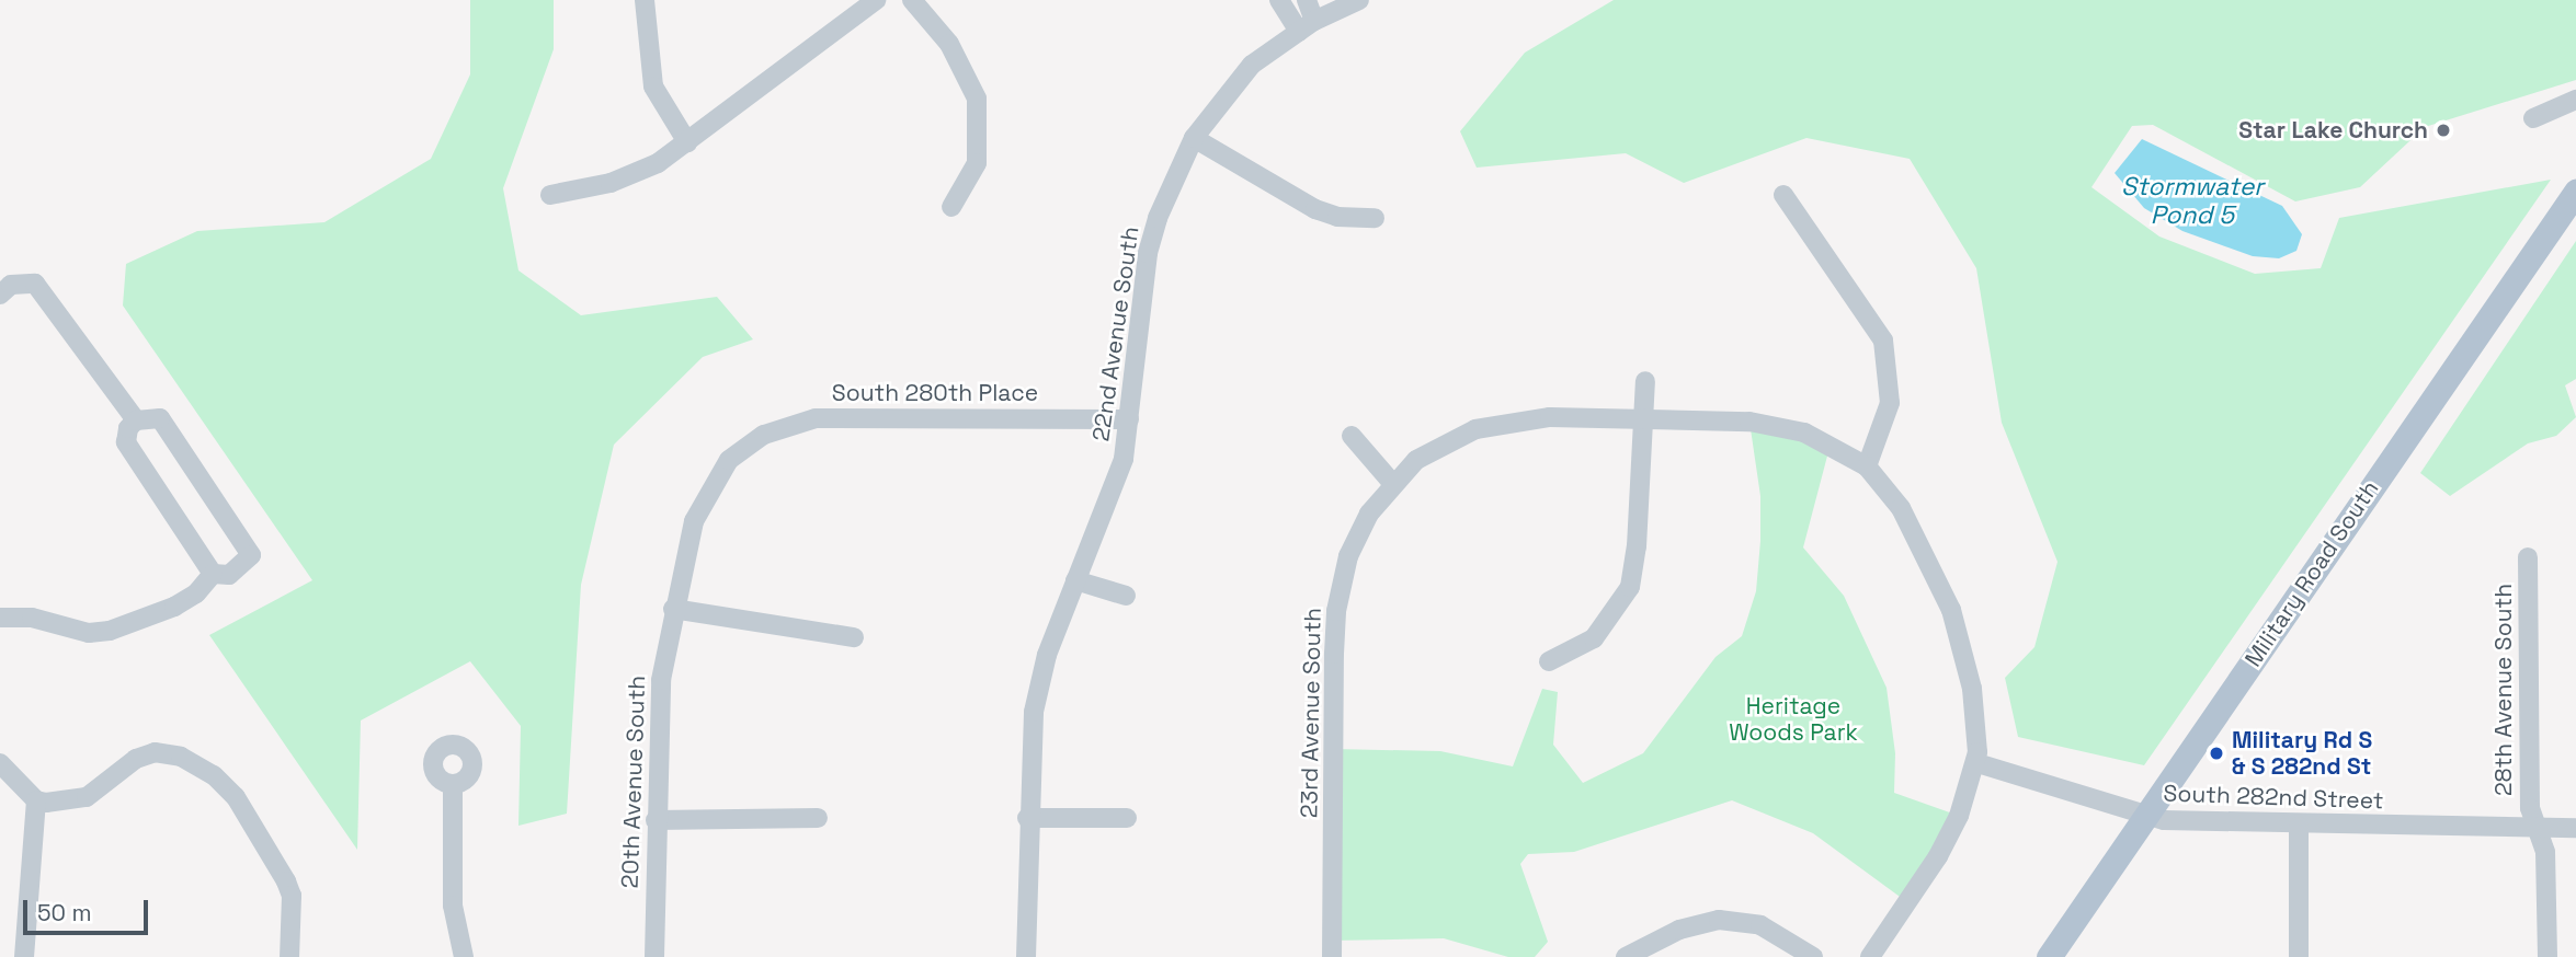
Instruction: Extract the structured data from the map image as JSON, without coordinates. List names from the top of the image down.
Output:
{
  "streets": {
    "main road": ["Military Road South"],
    "street": [
      "22nd Avenue South",
      "South 280th Place",
      "28th Avenue South",
      "23rd Avenue South",
      "20th Avenue South",
      "South 282nd Street"
    ]
  },
  "crossings": [
    ["22nd Avenue South", "South 280th Place"],
    ["South 280th Place", "20th Avenue South"],
    ["Military Road South", "South 282nd Street"],
    ["28th Avenue South", "South 282nd Street"]
  ],
  "water": ["Stormwater Pond 5"],
  "parks": ["Heritage Woods Park"],
  "places": ["Star Lake Church", "Military Rd S & S 282nd St"],
  "scale_bar": "50 m"
}
